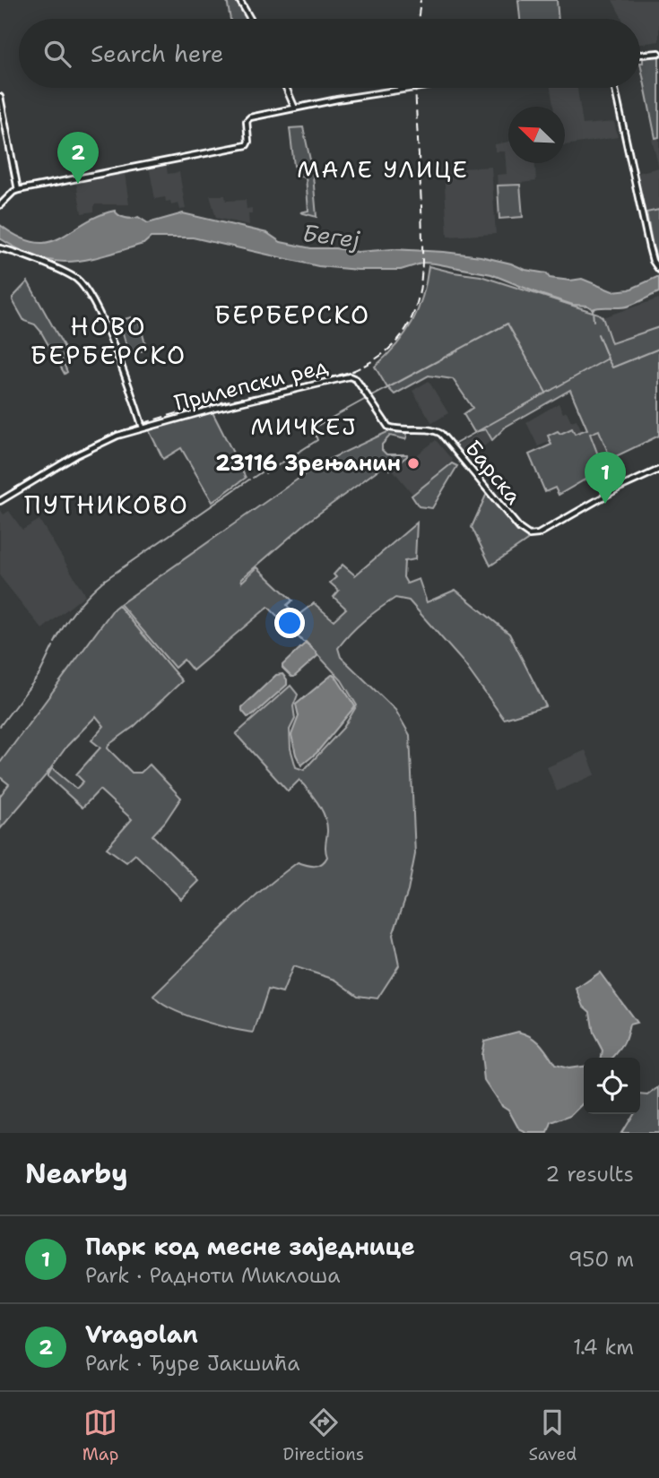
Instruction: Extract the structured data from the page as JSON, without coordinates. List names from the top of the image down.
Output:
{
  "streets": {
    "street": ["Прилепски ред", "Барска"]
  },
  "crossings": [
    ["Прилепски ред", "Барска"]
  ],
  "districts": [
    "МАЛЕ УЛИЦЕ",
    "БЕРБЕРСКО",
    "НОВО БЕРБЕРСКО",
    "МИЧКЕЈ",
    "ПУТНИКОВО"
  ],
  "water": ["Бегеј"],
  "places": ["23116 Зрењанин"],
  "north": "top left",
  "page": {
    "search": "Search here",
    "pins": ["2", "1"],
    "heading": ["Nearby", "2 results"],
    "list": [
      {
        "mark": "1",
        "name": "Парк код месне заједнице",
        "note": "Park · Радноти Миклоша",
        "value": "950 m"
      },
      {
        "mark": "2",
        "name": "Vragolan",
        "note": "Park · Ђуре Јакшића",
        "value": "1.4 km"
      }
    ],
    "nav": ["Map", "Directions", "Saved"]
  }
}
